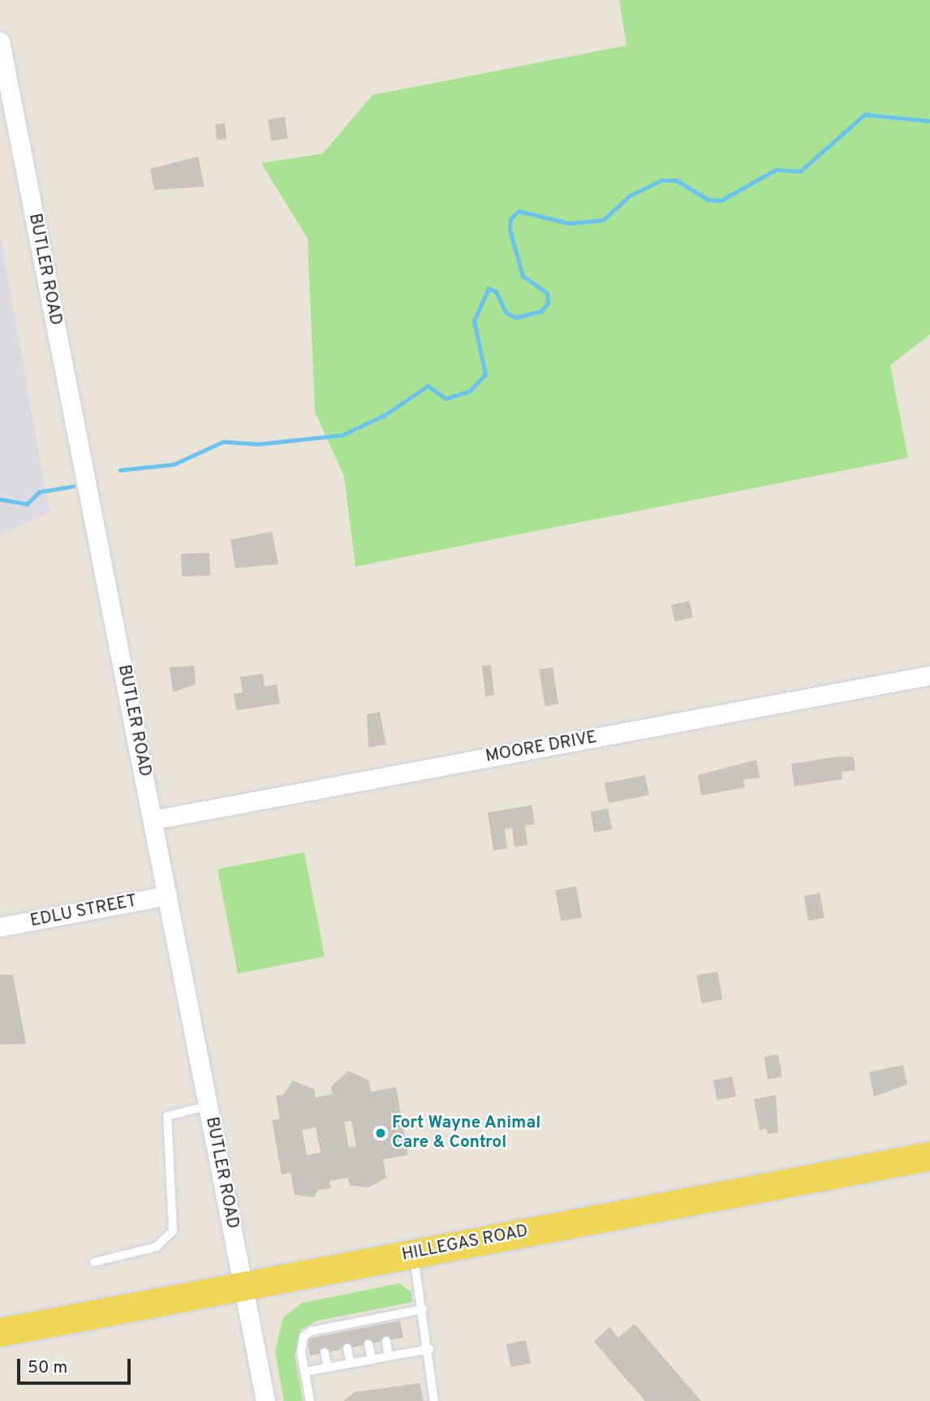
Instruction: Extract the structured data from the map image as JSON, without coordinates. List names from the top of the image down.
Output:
{
  "streets": {
    "main road": ["HILLEGAS ROAD"],
    "street": ["BUTLER ROAD", "MOORE DRIVE", "EDLU STREET"]
  },
  "crossings": [
    ["BUTLER ROAD", "MOORE DRIVE"],
    ["BUTLER ROAD", "EDLU STREET"],
    ["BUTLER ROAD", "HILLEGAS ROAD"]
  ],
  "places": ["Fort Wayne Animal Care & Control"],
  "scale_bar": "50 m"
}
